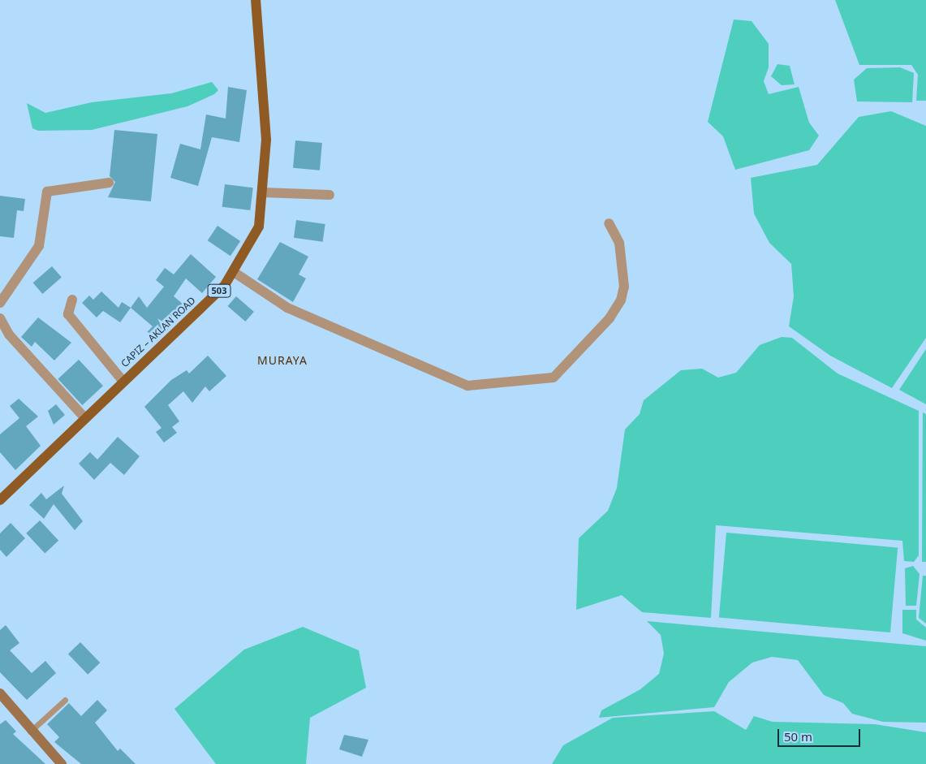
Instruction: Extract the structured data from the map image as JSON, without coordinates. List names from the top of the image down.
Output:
{
  "streets": {
    "main road": ["503", "CAPIZ – AKLAN ROAD"]
  },
  "districts": ["MURAYA"],
  "scale_bar": "50 m"
}
